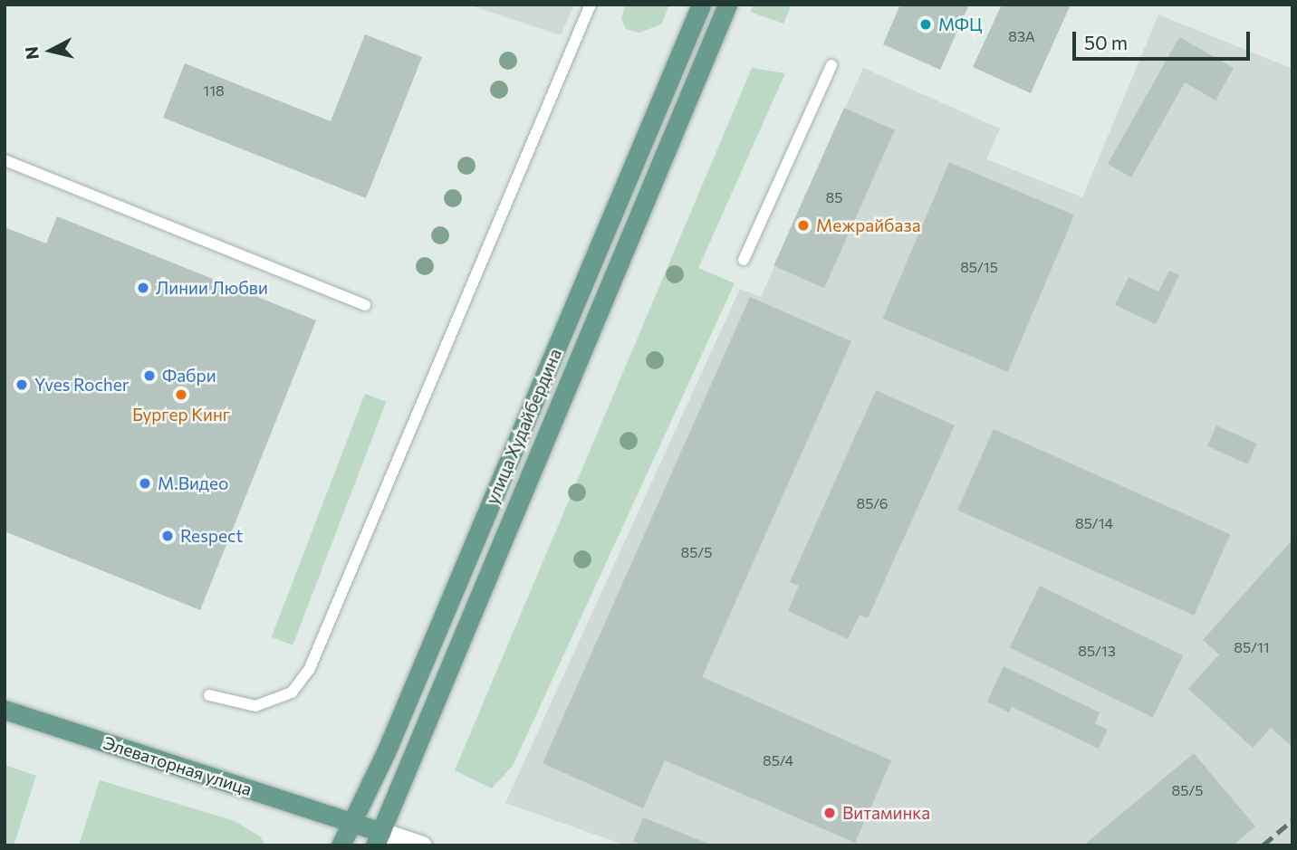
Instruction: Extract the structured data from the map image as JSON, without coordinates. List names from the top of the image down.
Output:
{
  "streets": {
    "main road": ["улица Худайбердина", "Элеваторная улица"]
  },
  "crossings": [
    ["улица Худайбердина", "Элеваторная улица"]
  ],
  "places": [
    "МФЦ",
    "Межрайбаза",
    "Линии Любви",
    "Фабри",
    "Yves Rocher",
    "Бургер Кинг",
    "М.Видео",
    "Respect",
    "Витаминка"
  ],
  "house_numbers": [
    "83А",
    "118",
    "85",
    "85/15",
    "85/6",
    "85/14",
    "85/5",
    "85/11",
    "85/13",
    "85/4",
    "85/5"
  ],
  "scale_bar": "50 m",
  "north": "left"
}
